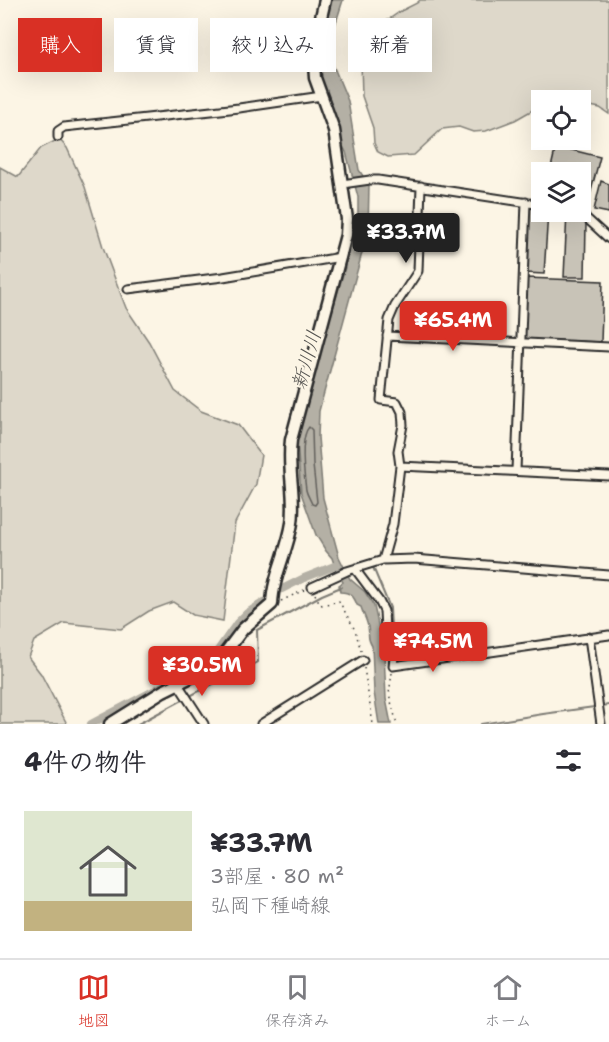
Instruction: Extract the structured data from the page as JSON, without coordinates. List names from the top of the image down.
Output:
{
  "water": ["新川川"],
  "page": {
    "chip": [
      "購入",
      "賃貸",
      "絞り込み",
      "新着"
    ],
    "price": [
      "¥33.7M",
      "¥65.4M",
      "¥74.5M",
      "¥30.5M"
    ],
    "heading": "4件の物件",
    "list": [
      {
        "name": "¥33.7M",
        "note": "3部屋 · 80 m² · 弘岡下種崎線"
      }
    ],
    "tabs": ["地図", "保存済み", "ホーム"]
  }
}
